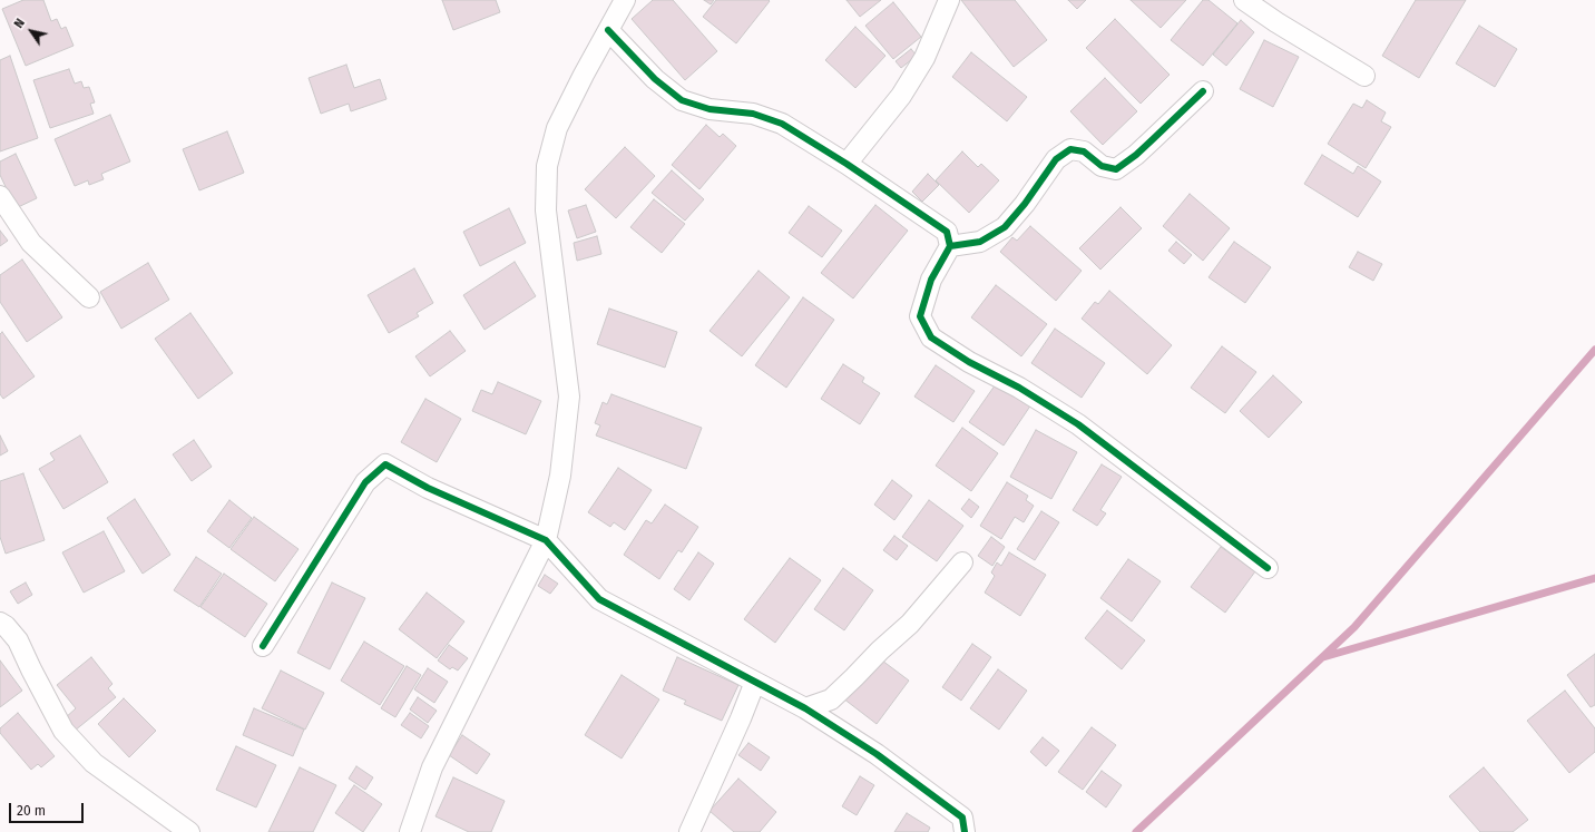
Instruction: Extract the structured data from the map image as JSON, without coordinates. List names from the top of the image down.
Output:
{
  "scale_bar": "20 m",
  "north": "top left"
}
